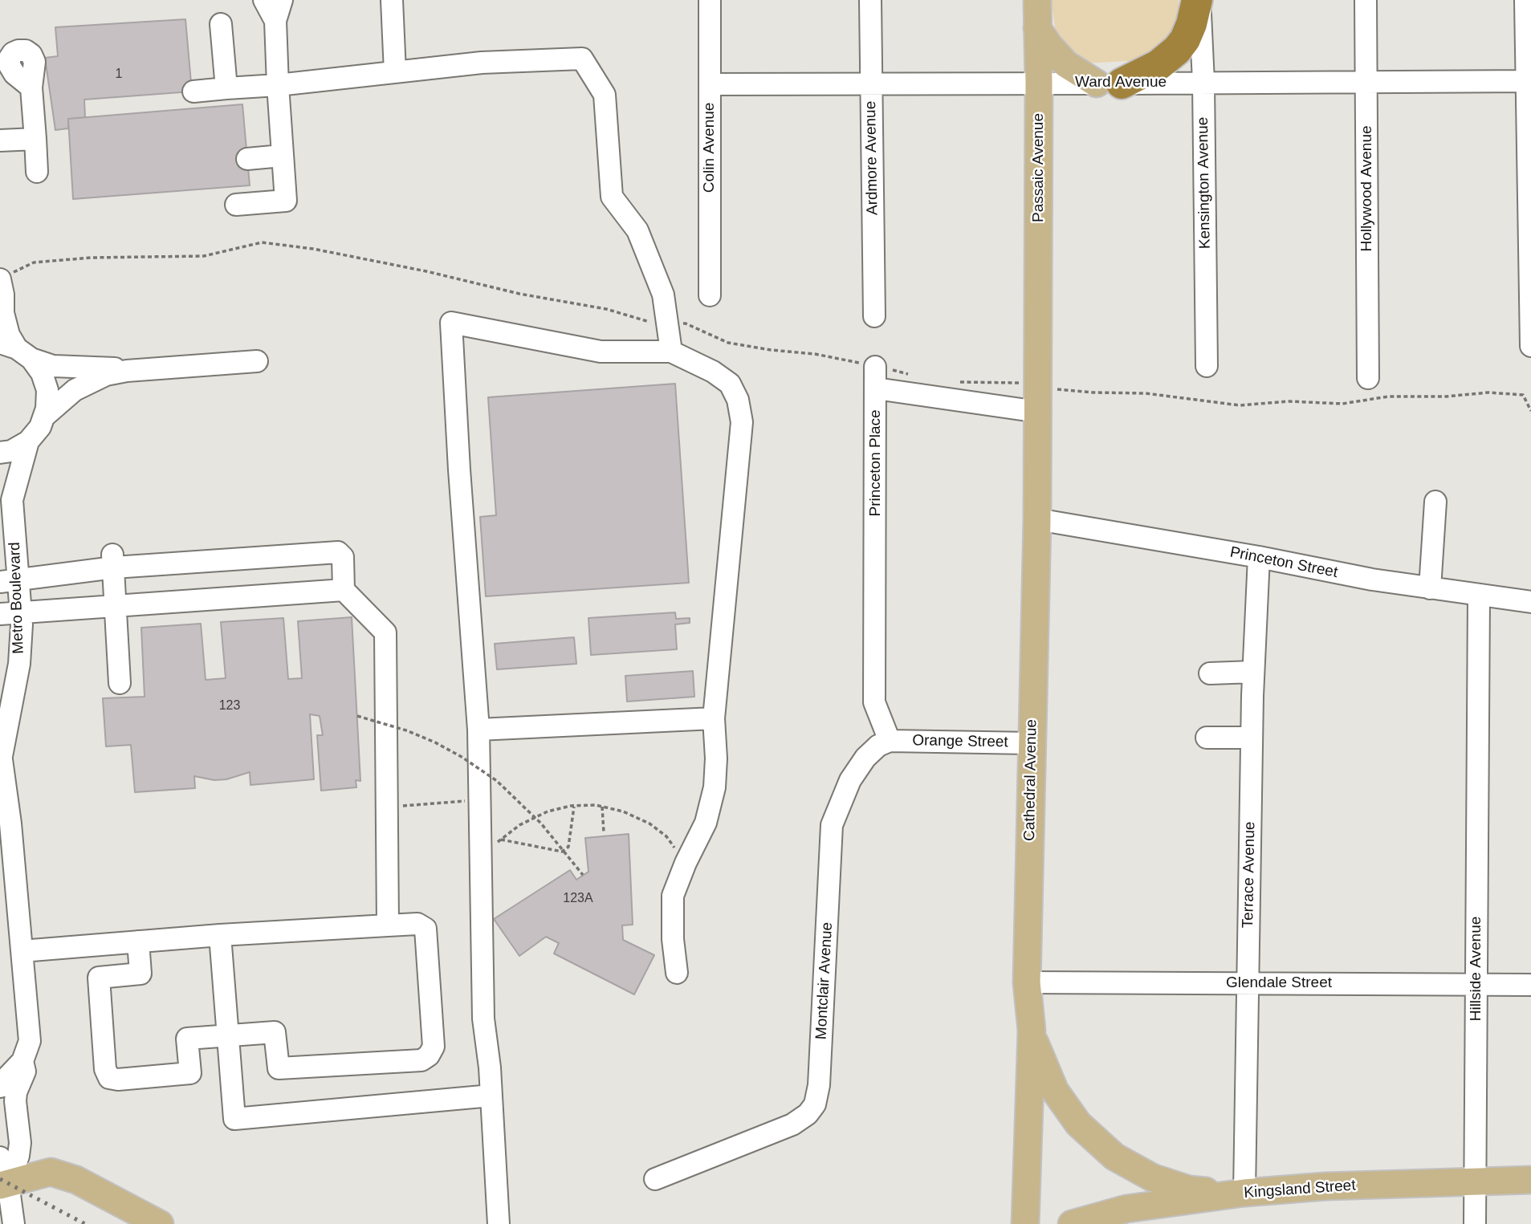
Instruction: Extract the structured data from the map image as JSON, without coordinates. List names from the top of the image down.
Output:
{
  "streets": {
    "main road": ["Passaic Avenue", "Cathedral Avenue", "Kingsland Street"],
    "street": [
      "Ward Avenue",
      "Colin Avenue",
      "Ardmore Avenue",
      "Kensington Avenue",
      "Hollywood Avenue",
      "Princeton Place",
      "Princeton Street",
      "Metro Boulevard",
      "Orange Street",
      "Terrace Avenue",
      "Hillside Avenue",
      "Montclair Avenue",
      "Glendale Street"
    ]
  },
  "crossings": [
    ["Ward Avenue", "Colin Avenue"],
    ["Ward Avenue", "Ardmore Avenue"],
    ["Ward Avenue", "Passaic Avenue"],
    ["Ward Avenue", "Kensington Avenue"],
    ["Ward Avenue", "Hollywood Avenue"],
    ["Passaic Avenue", "Cathedral Avenue"],
    ["Princeton Place", "Orange Street"],
    ["Princeton Place", "Cathedral Avenue"],
    ["Princeton Place", "Montclair Avenue"],
    ["Princeton Street", "Cathedral Avenue"],
    ["Princeton Street", "Terrace Avenue"],
    ["Princeton Street", "Hillside Avenue"],
    ["Orange Street", "Cathedral Avenue"],
    ["Orange Street", "Montclair Avenue"],
    ["Cathedral Avenue", "Glendale Street"],
    ["Terrace Avenue", "Glendale Street"],
    ["Terrace Avenue", "Kingsland Street"],
    ["Hillside Avenue", "Glendale Street"],
    ["Hillside Avenue", "Kingsland Street"]
  ],
  "house_numbers": ["1", "123", "123A"]
}
